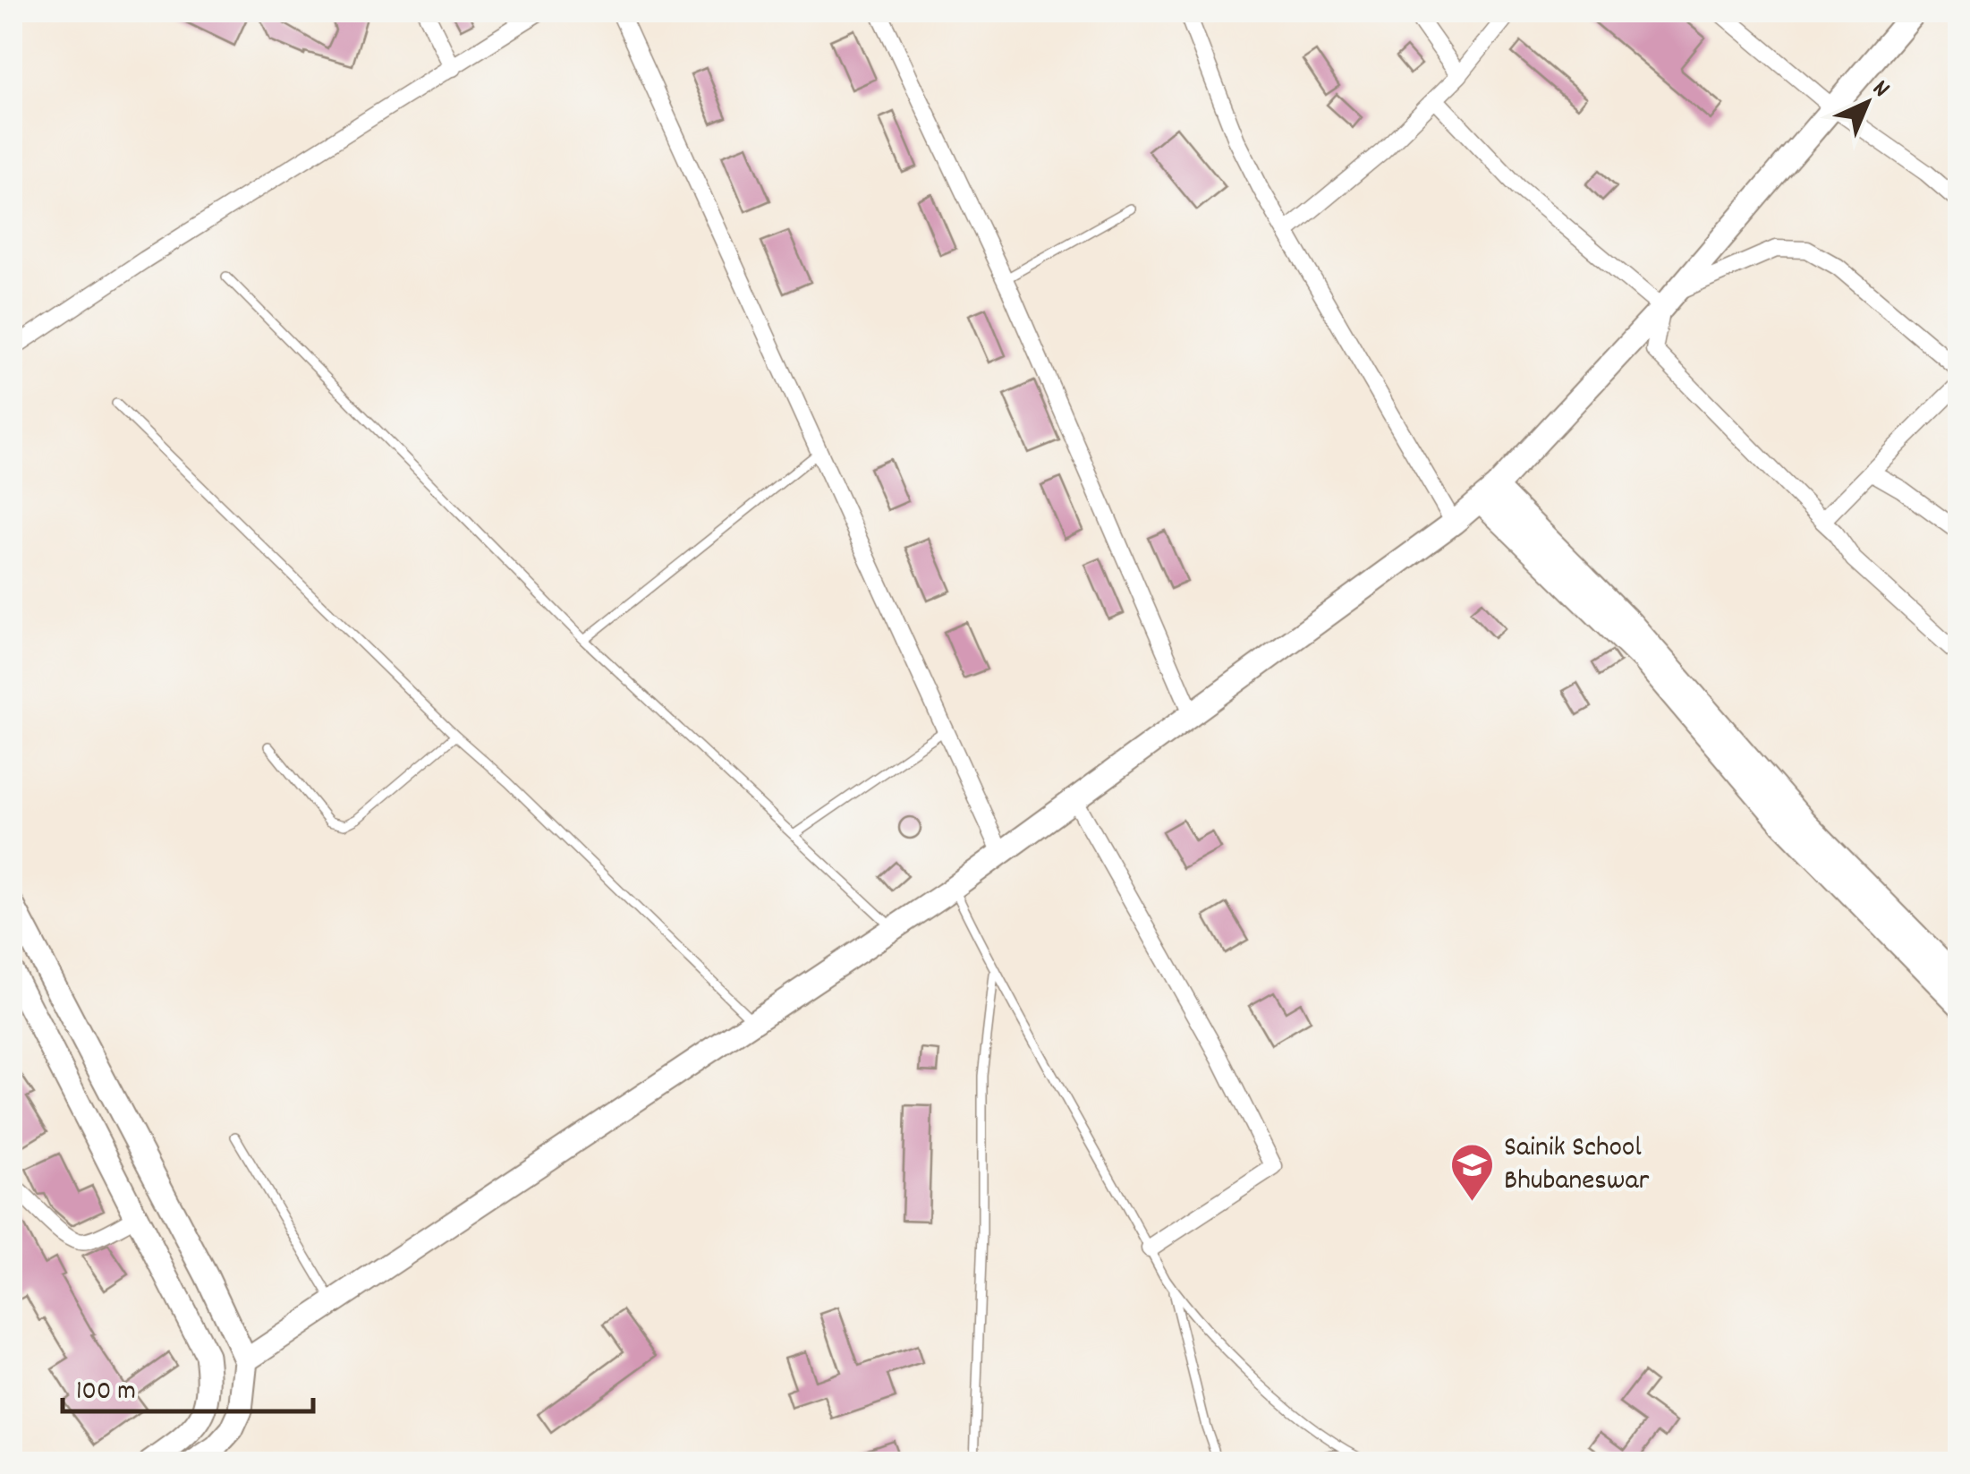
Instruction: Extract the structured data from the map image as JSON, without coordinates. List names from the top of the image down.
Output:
{
  "places": {
    "school or university": ["Sainik School Bhubaneswar"]
  },
  "scale_bar": "100 m",
  "north": "top right"
}
